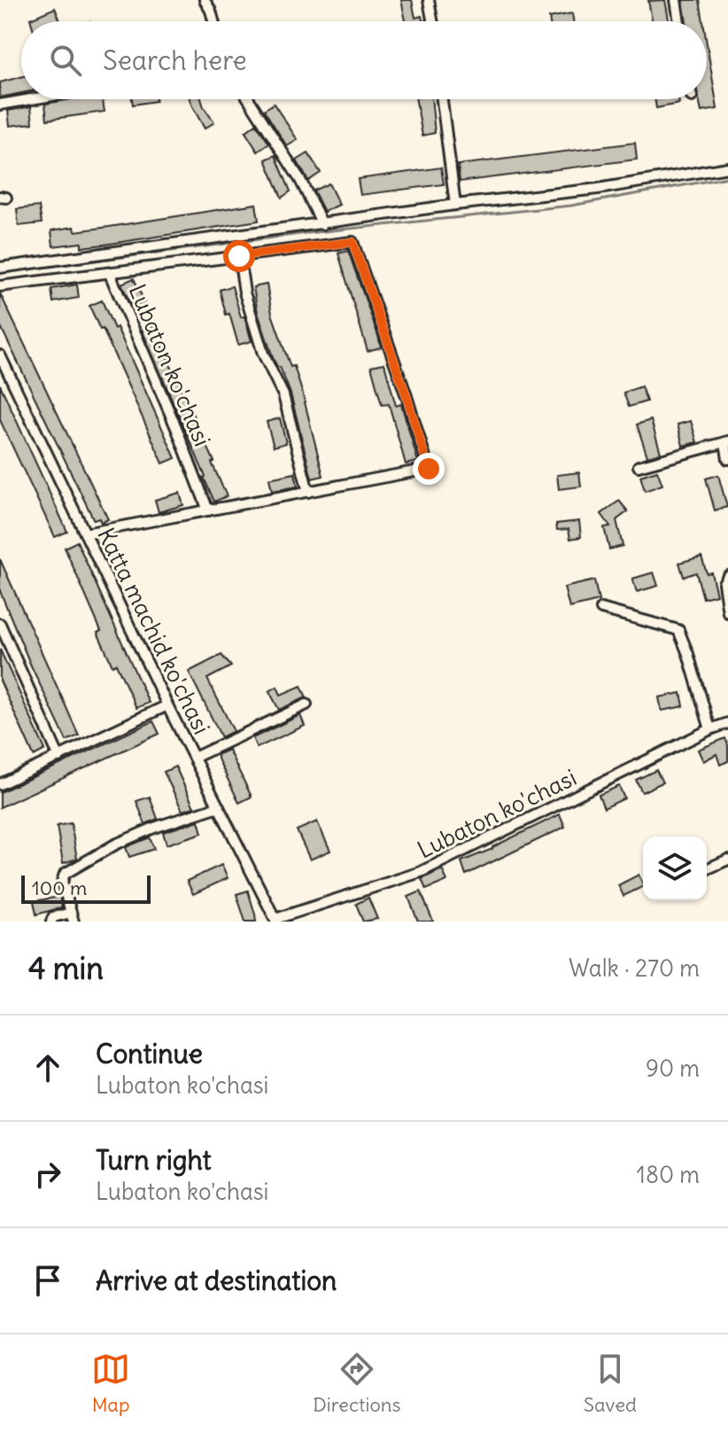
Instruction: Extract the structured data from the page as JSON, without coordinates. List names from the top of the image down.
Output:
{
  "streets": {
    "street": ["Lubaton ko'chasi", "Katta machid ko'chasi"]
  },
  "crossings": [
    ["Lubaton ko'chasi", "Katta machid ko'chasi"]
  ],
  "scale_bar": "100 m",
  "page": {
    "search": "Search here",
    "scale": "100 m",
    "heading": ["4 min", "Walk · 270 m"],
    "list": [
      ["Continue", "Lubaton ko'chasi", "90 m"],
      ["Turn right", "Lubaton ko'chasi", "180 m"],
      "Arrive at destination"
    ],
    "nav": ["Map", "Directions", "Saved"]
  }
}
